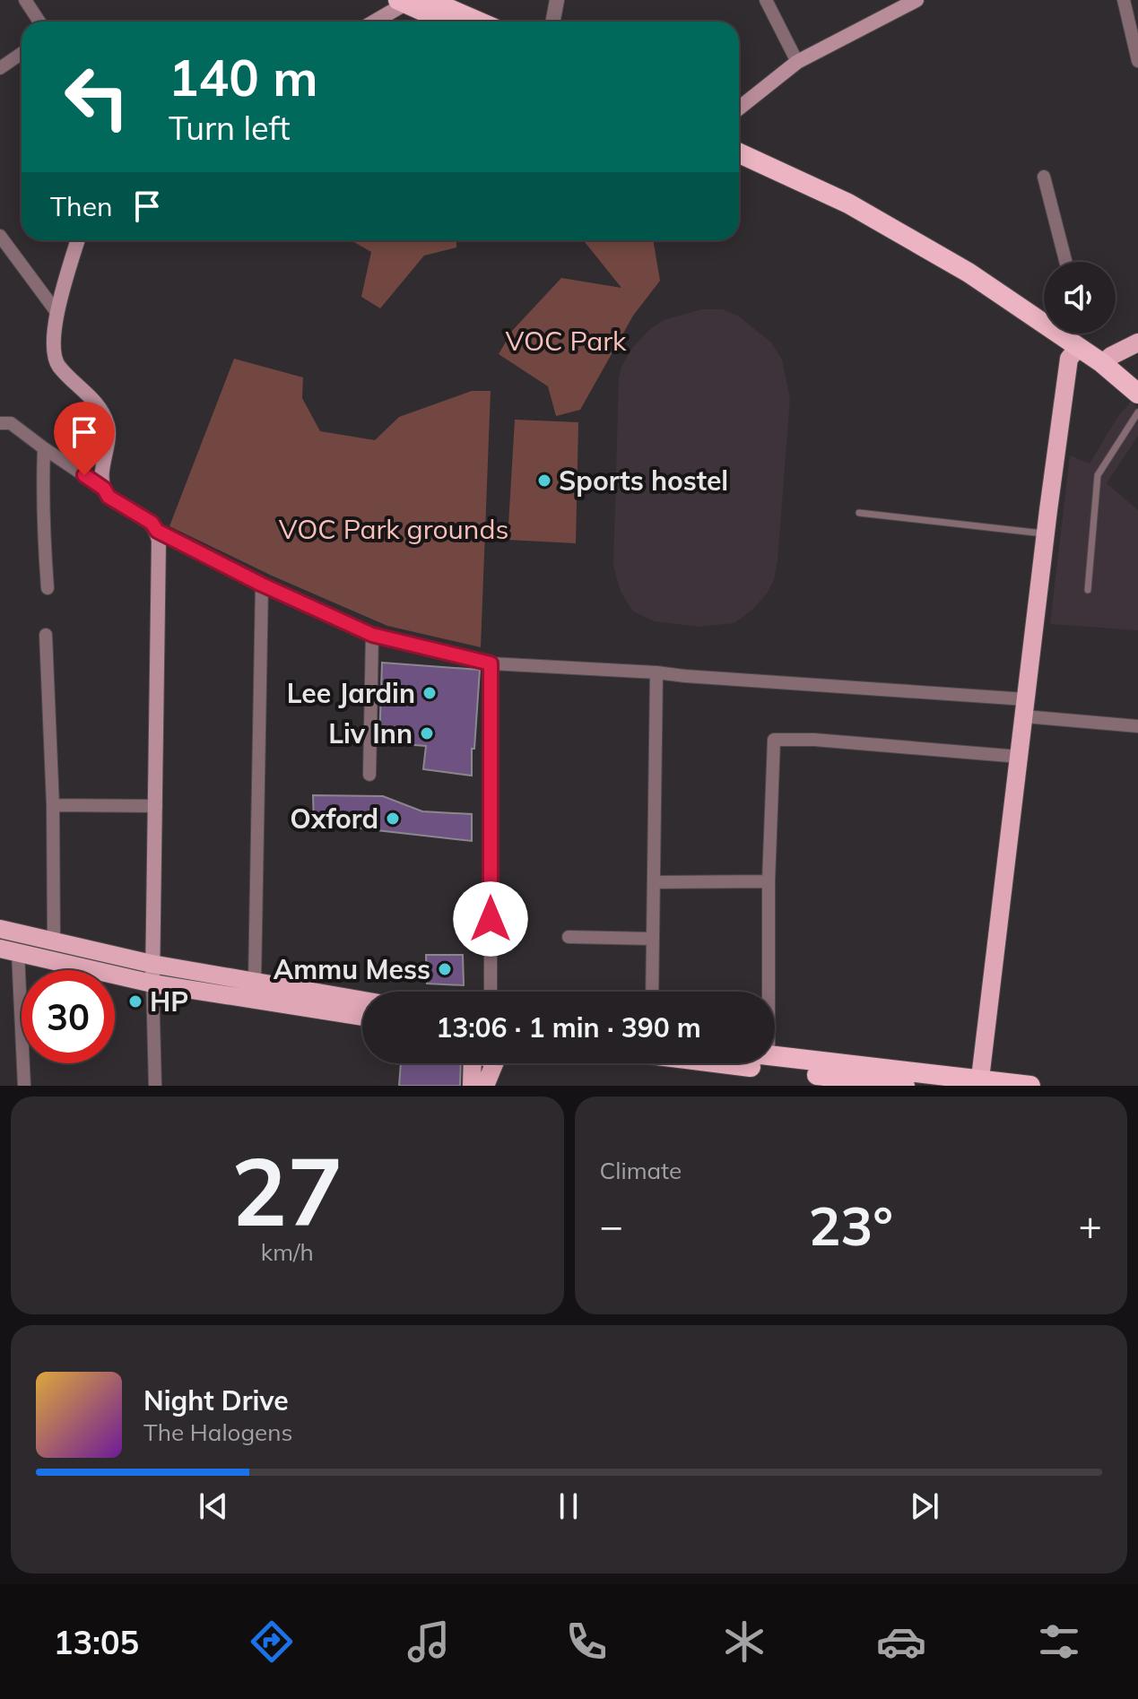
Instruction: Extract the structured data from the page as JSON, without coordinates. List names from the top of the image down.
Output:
{
  "parks": ["VOC Park", "VOC Park grounds"],
  "places": [
    "Sports hostel",
    "Lee Jardin",
    "Liv Inn",
    "Oxford",
    "Ammu Mess",
    "HP"
  ],
  "page": {
    "turn": ["140 m", "Turn left"],
    "then": "Then",
    "limit": "30",
    "trip": "13:06 · 1 min · 390 m",
    "tile": [
      ["27", "km/h"],
      "Climate"
    ],
    "heat": ["−", "23°", "+"],
    "song": ["Night Drive", "The Halogens"],
    "tabs": "13:05"
  }
}
